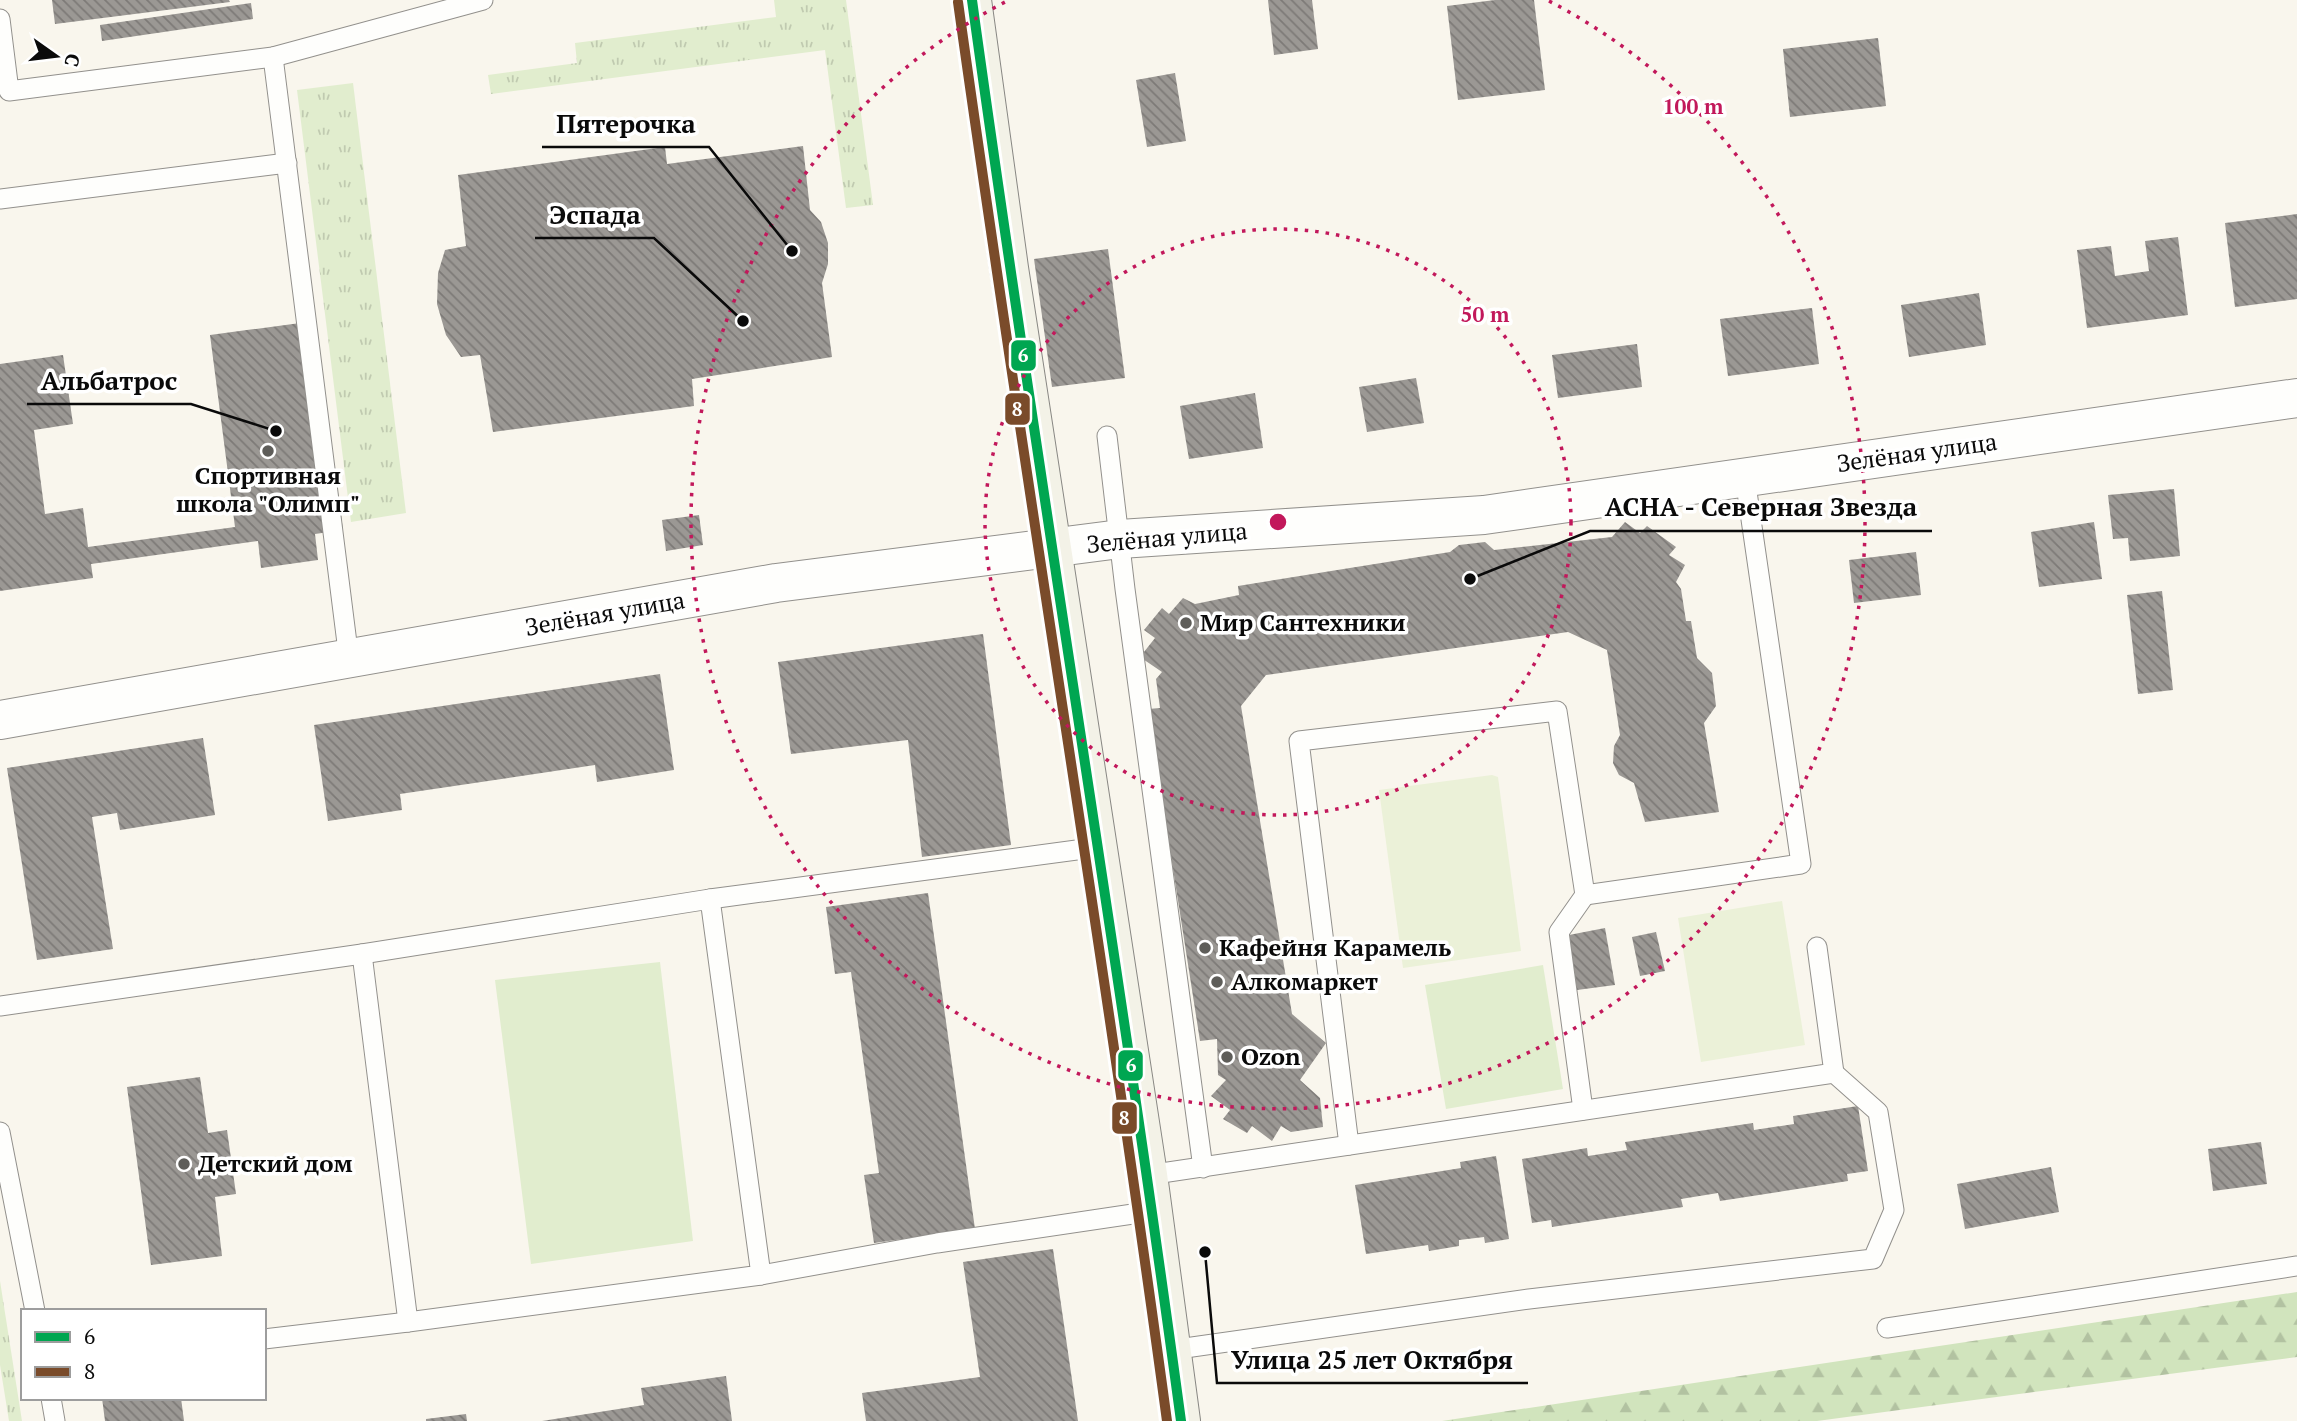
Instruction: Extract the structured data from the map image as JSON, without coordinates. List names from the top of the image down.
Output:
{
  "streets": {
    "street": ["Зелёная улица"]
  },
  "places": [
    "Пятерочка",
    "Эспада",
    "Альбатрос",
    "Спортивная школа \"Олимп\"",
    "АСНА - Северная Звезда",
    "Мир Сантехники",
    "Кафейня Карамель",
    "Алкомаркет",
    "Ozon",
    "Детский дом",
    "Улица 25 лет Октября"
  ],
  "lines": ["transit line 6", "transit line 8"],
  "legend": ["6", "8"],
  "north": "right",
  "rings": ["100 m", "50 m"]
}
